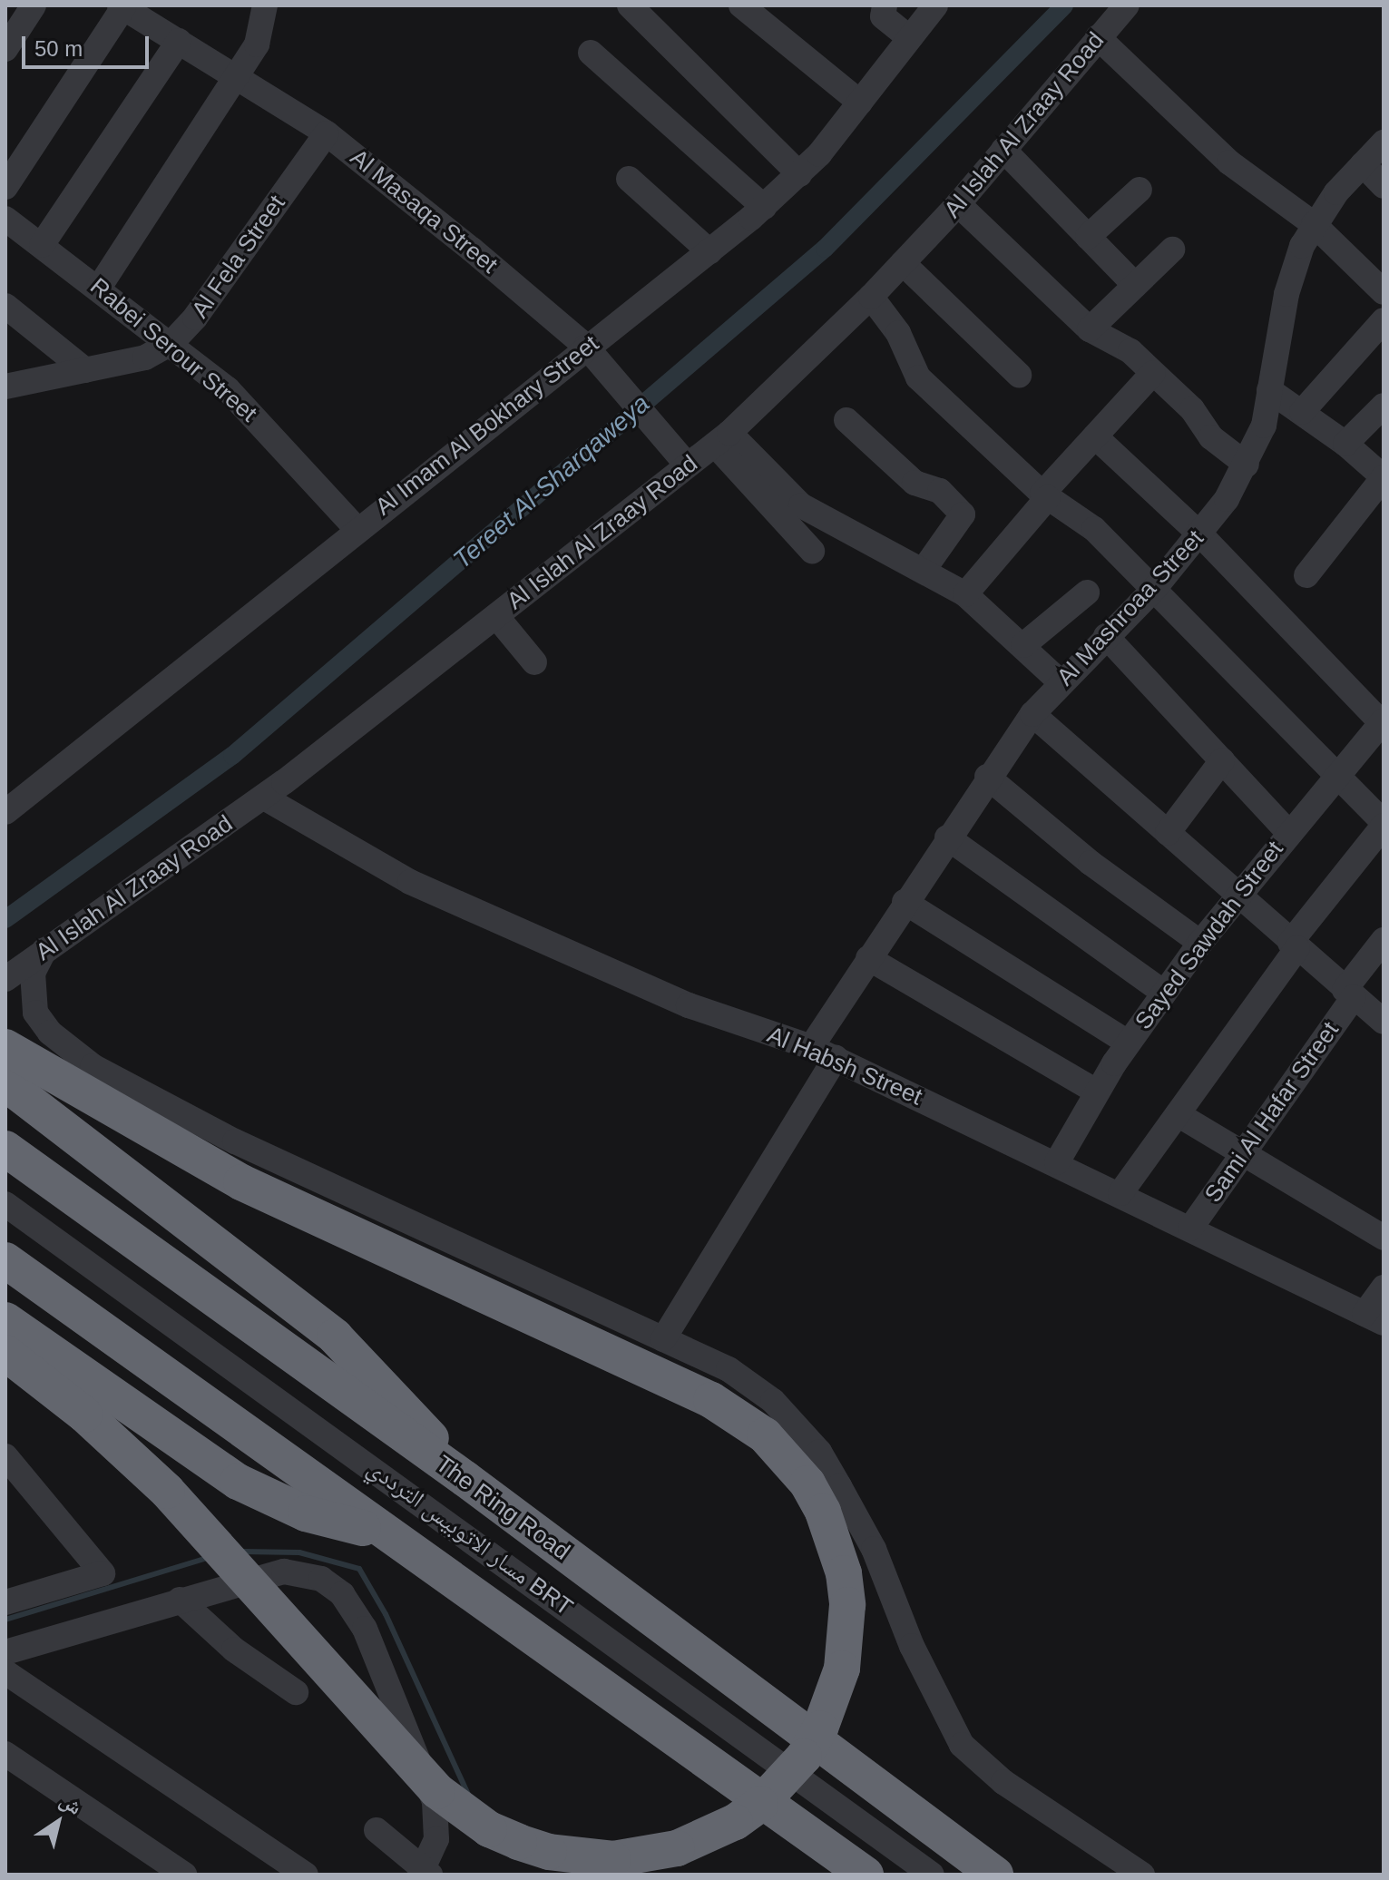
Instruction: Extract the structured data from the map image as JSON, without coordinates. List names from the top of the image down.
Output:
{
  "streets": {
    "highway": ["The Ring Road"],
    "street": [
      "Al Islah Al Zraay Road",
      "Al Masaqa Street",
      "Al Fela Street",
      "Rabei Serour Street",
      "Al Imam Al Bokhary Street",
      "Al Mashroaa Street",
      "Sayed Sawdah Street",
      "Al Habsh Street",
      "Sami Al Hafar Street",
      "مسار الاتوبيس الترددي BRT"
    ]
  },
  "crossings": [
    ["Al Islah Al Zraay Road", "Al Masaqa Street"],
    ["Al Islah Al Zraay Road", "Al Habsh Street"],
    ["Al Masaqa Street", "Al Fela Street"],
    ["Al Masaqa Street", "Al Imam Al Bokhary Street"],
    ["Al Fela Street", "Rabei Serour Street"],
    ["Rabei Serour Street", "Al Imam Al Bokhary Street"],
    ["Al Mashroaa Street", "Al Habsh Street"],
    ["Sayed Sawdah Street", "Al Habsh Street"],
    ["Al Habsh Street", "Sami Al Hafar Street"]
  ],
  "water": ["Tereet Al-Sharqaweya"],
  "scale_bar": "50 m",
  "north": "top right"
}
